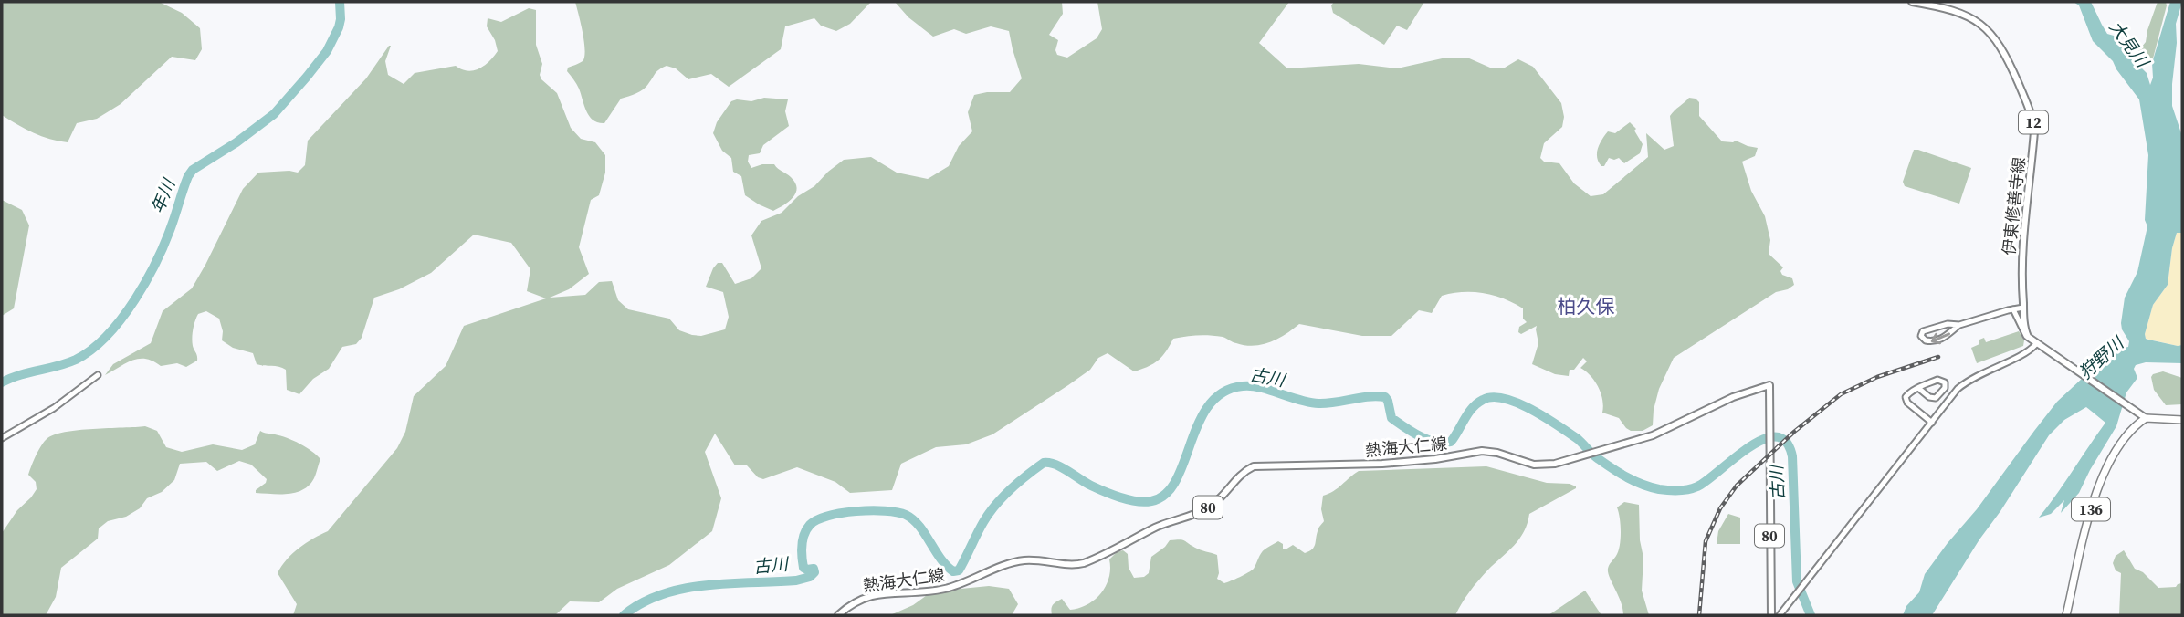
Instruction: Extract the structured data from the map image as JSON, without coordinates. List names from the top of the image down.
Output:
{
  "streets": {
    "highway": ["136"],
    "main road": [
      "12",
      "伊東修善寺線",
      "熱海大仁線",
      "80"
    ]
  },
  "districts": ["柏久保"],
  "water": [
    "大見川",
    "年川",
    "狩野川",
    "古川"
  ]
}
